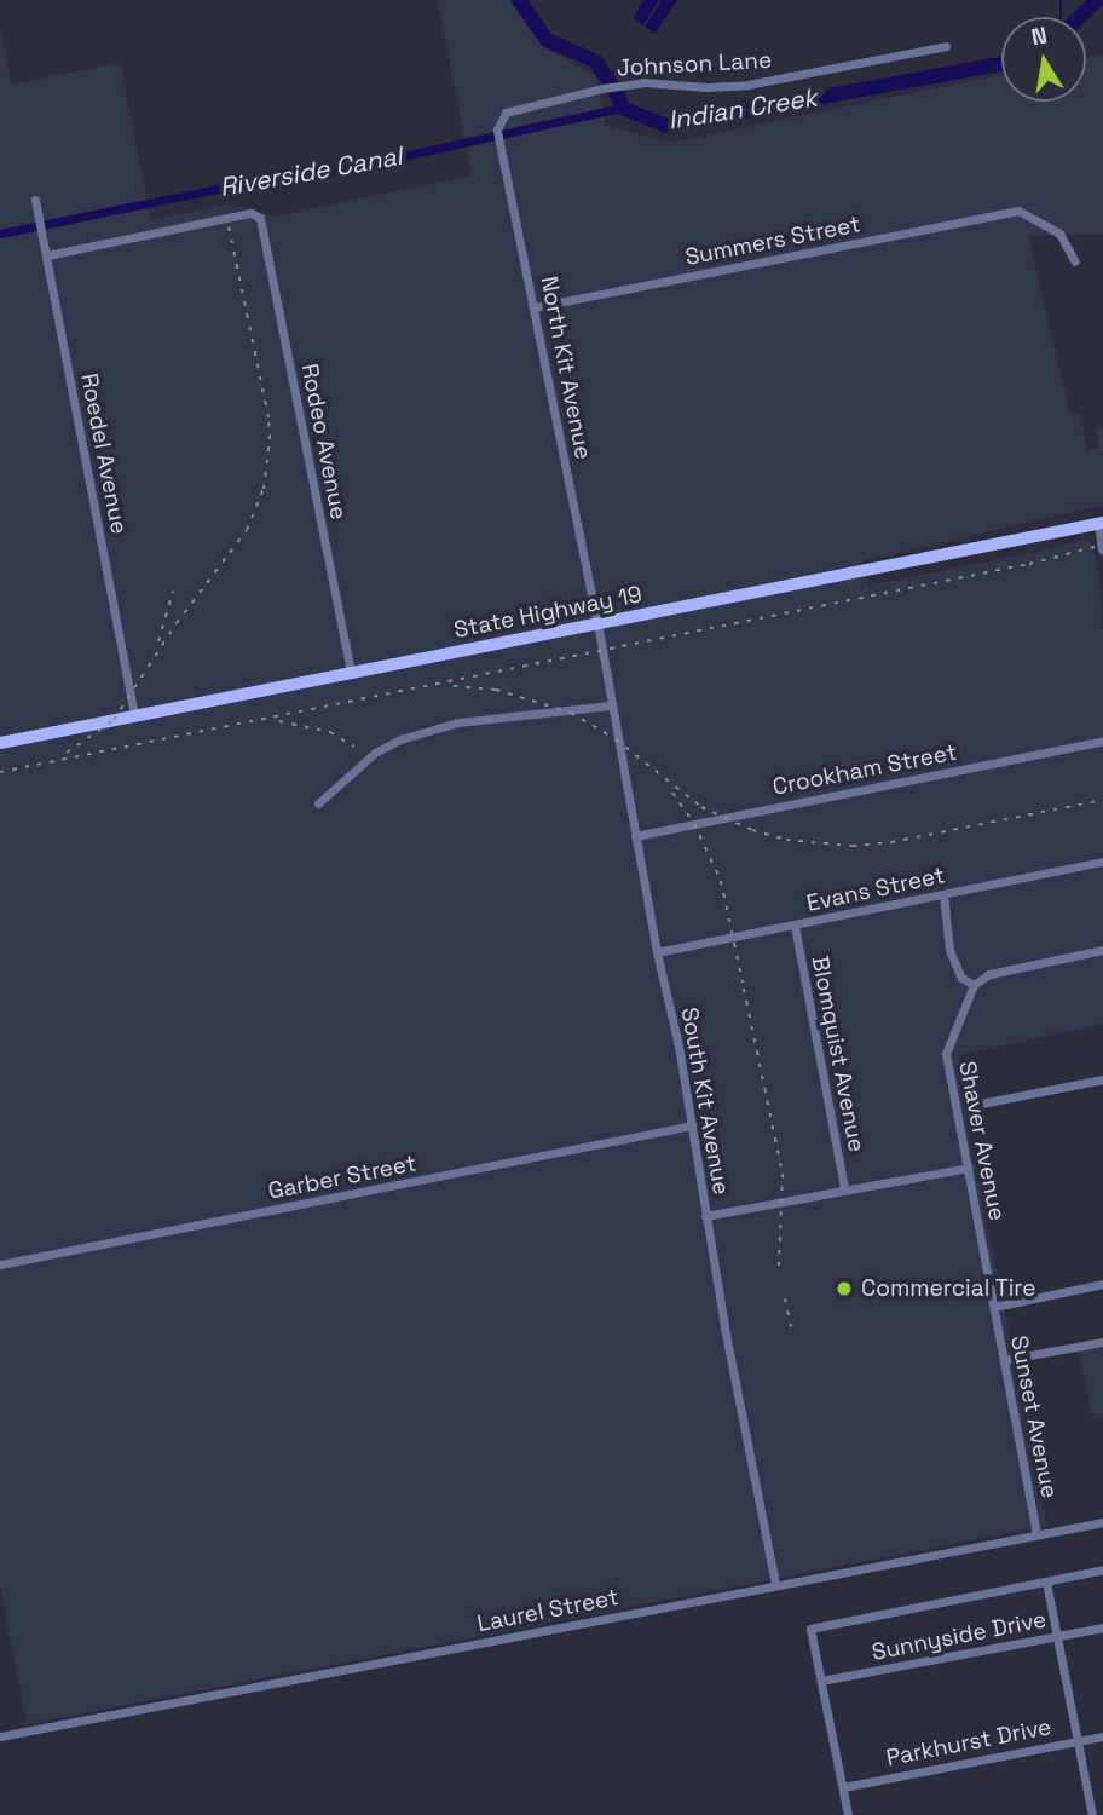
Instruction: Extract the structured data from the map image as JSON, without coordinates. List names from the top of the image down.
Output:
{
  "streets": {
    "main road": ["State Highway 19"],
    "street": [
      "Johnson Lane",
      "Summers Street",
      "North Kit Avenue",
      "Rodeo Avenue",
      "Roedel Avenue",
      "Crookham Street",
      "Evans Street",
      "Blomquist Avenue",
      "South Kit Avenue",
      "Shaver Avenue",
      "Garber Street",
      "Sunset Avenue",
      "Laurel Street",
      "Sunnyside Drive",
      "Parkhurst Drive"
    ]
  },
  "crossings": [
    ["Johnson Lane", "North Kit Avenue"],
    ["Summers Street", "North Kit Avenue"],
    ["North Kit Avenue", "State Highway 19"],
    ["North Kit Avenue", "South Kit Avenue"],
    ["Rodeo Avenue", "Roedel Avenue"],
    ["Rodeo Avenue", "State Highway 19"],
    ["Roedel Avenue", "State Highway 19"],
    ["State Highway 19", "South Kit Avenue"],
    ["Crookham Street", "South Kit Avenue"],
    ["Evans Street", "Blomquist Avenue"],
    ["Evans Street", "South Kit Avenue"],
    ["South Kit Avenue", "Garber Street"],
    ["South Kit Avenue", "Laurel Street"],
    ["Shaver Avenue", "Sunset Avenue"],
    ["Sunset Avenue", "Laurel Street"]
  ],
  "water": ["Indian Creek", "Riverside Canal"],
  "places": ["Commercial Tire"],
  "north": "top"
}
